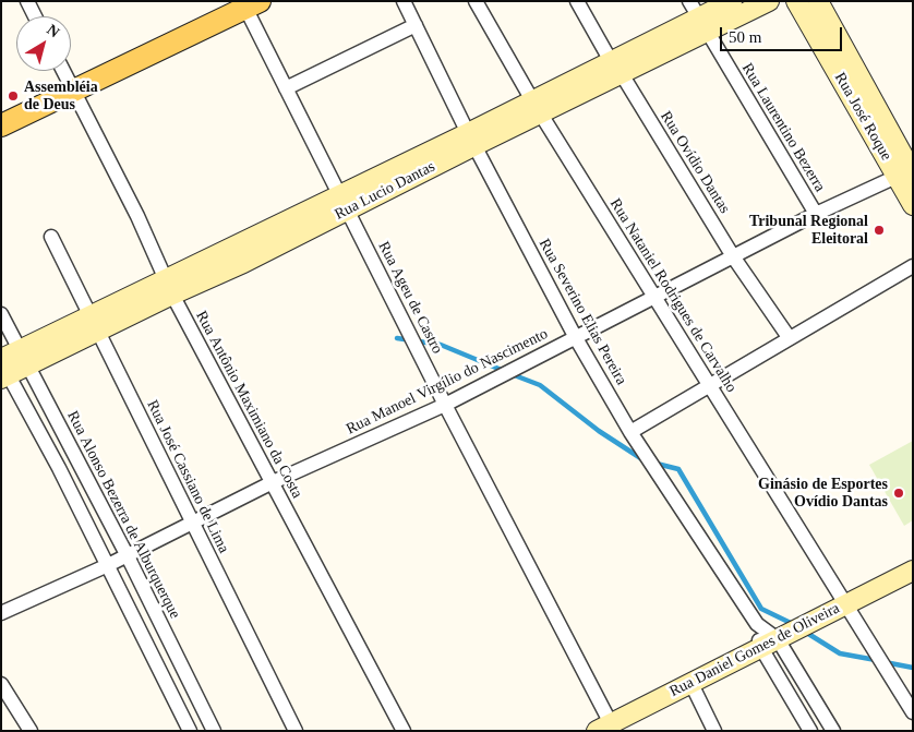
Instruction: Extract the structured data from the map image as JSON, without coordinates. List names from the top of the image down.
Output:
{
  "streets": {
    "street": [
      "Rua José Roque",
      "Rua Laurentino Bezerra",
      "Rua Ovídio Dantas",
      "Rua Lucio Dantas",
      "Rua Nataniel Rodrigues de Carvalho",
      "Rua Ageu de Castro",
      "Rua Severino Elias Pereira",
      "Rua Manoel Virgílio do Nascimento",
      "Rua Antônio Maximiano da Costa",
      "Rua José Cassiano de Lima",
      "Rua Alonso Bezerra de Alburquerque",
      "Rua Daniel Gomes de Oliveira"
    ]
  },
  "crossings": [
    ["Rua José Roque", "Rua Manoel Virgílio do Nascimento"],
    ["Rua Laurentino Bezerra", "Rua Lucio Dantas"],
    ["Rua Laurentino Bezerra", "Rua Manoel Virgílio do Nascimento"],
    ["Rua Ovídio Dantas", "Rua Lucio Dantas"],
    ["Rua Ovídio Dantas", "Rua Manoel Virgílio do Nascimento"],
    ["Rua Lucio Dantas", "Rua Nataniel Rodrigues de Carvalho"],
    ["Rua Lucio Dantas", "Rua Ageu de Castro"],
    ["Rua Lucio Dantas", "Rua Severino Elias Pereira"],
    ["Rua Lucio Dantas", "Rua Antônio Maximiano da Costa"],
    ["Rua Lucio Dantas", "Rua José Cassiano de Lima"],
    ["Rua Lucio Dantas", "Rua Alonso Bezerra de Alburquerque"],
    ["Rua Nataniel Rodrigues de Carvalho", "Rua Manoel Virgílio do Nascimento"],
    ["Rua Nataniel Rodrigues de Carvalho", "Rua Daniel Gomes de Oliveira"],
    ["Rua Ageu de Castro", "Rua Manoel Virgílio do Nascimento"],
    ["Rua Ageu de Castro", "Rua Daniel Gomes de Oliveira"],
    ["Rua Severino Elias Pereira", "Rua Manoel Virgílio do Nascimento"],
    ["Rua Severino Elias Pereira", "Rua Daniel Gomes de Oliveira"],
    ["Rua Manoel Virgílio do Nascimento", "Rua Antônio Maximiano da Costa"],
    ["Rua Manoel Virgílio do Nascimento", "Rua José Cassiano de Lima"],
    ["Rua Manoel Virgílio do Nascimento", "Rua Alonso Bezerra de Alburquerque"]
  ],
  "places": ["Assembléia de Deus", "Tribunal Regional Eleitoral", "Ginásio de Esportes Ovídio Dantas"],
  "scale_bar": "50 m",
  "north": "top right"
}
